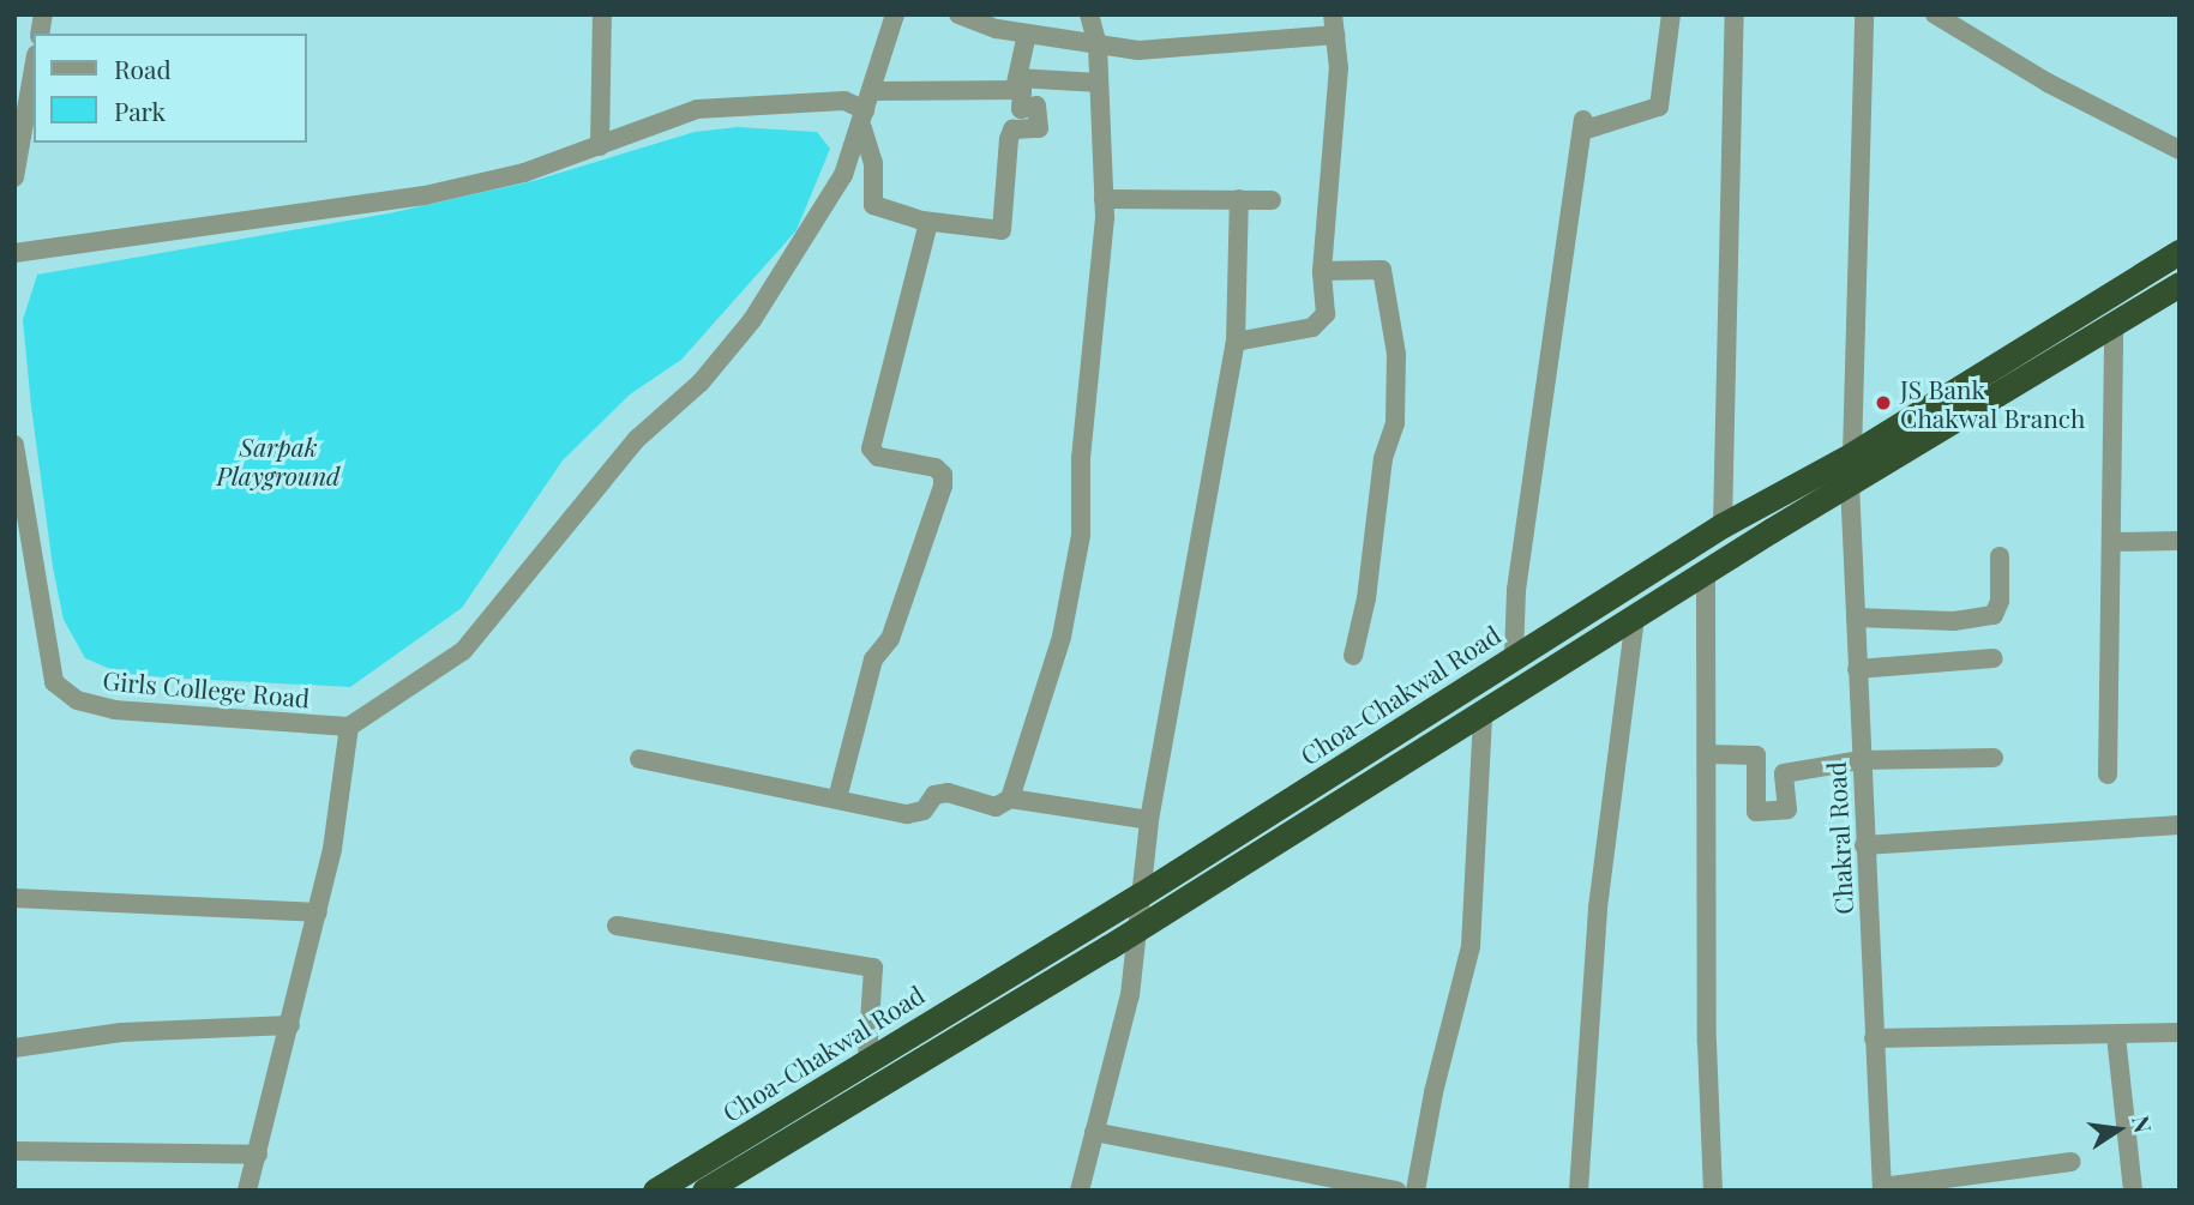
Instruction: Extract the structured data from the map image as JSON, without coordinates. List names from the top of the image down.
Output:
{
  "streets": {
    "highway": ["Choa-Chakwal Road"],
    "street": ["Girls College Road", "Chakral Road"]
  },
  "parks": ["Sarpak Playground"],
  "places": ["JS Bank Chakwal Branch"],
  "legend": ["Road", "Park"],
  "north": "right"
}
